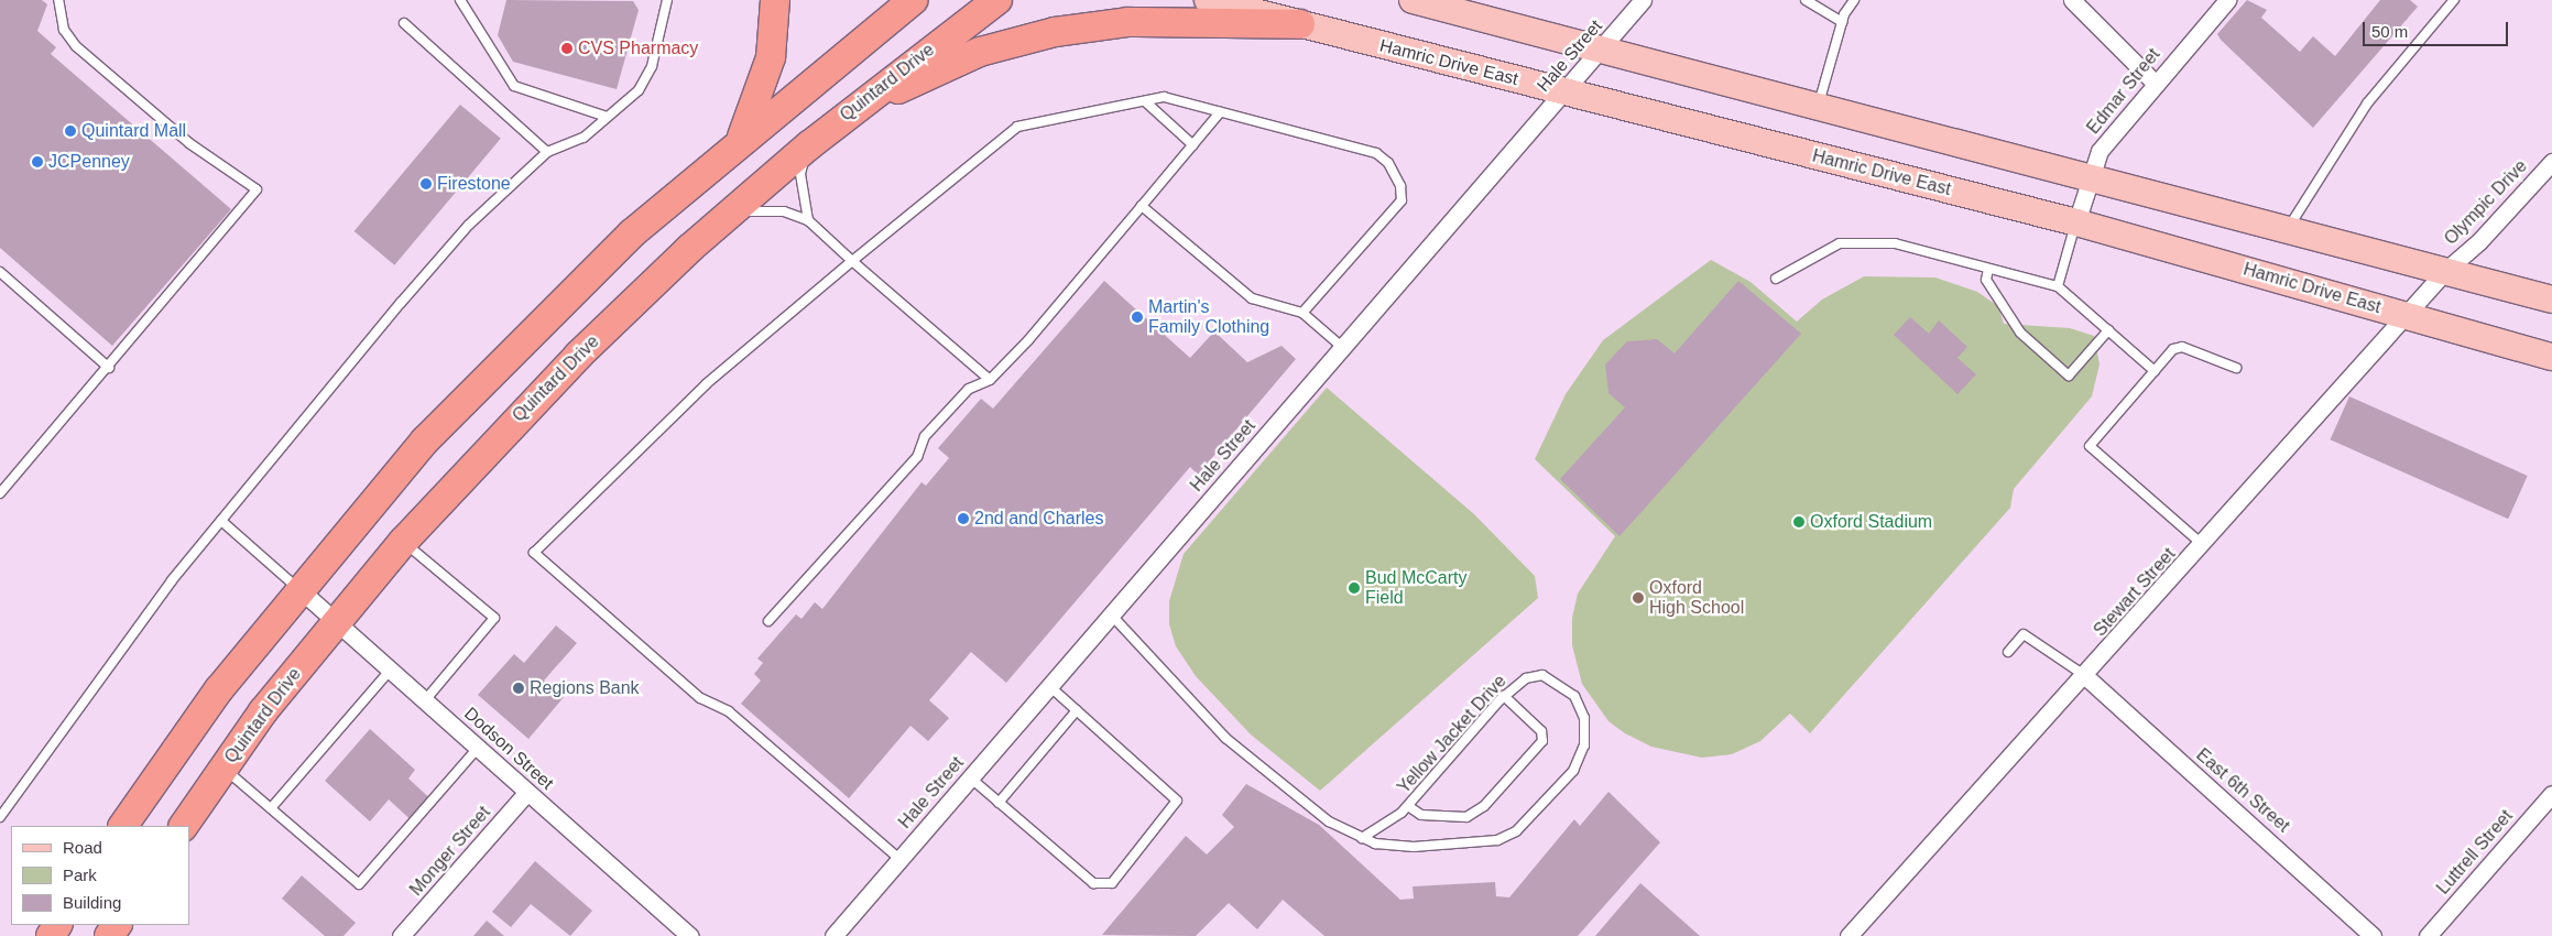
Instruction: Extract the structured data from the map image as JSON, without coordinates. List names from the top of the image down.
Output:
{
  "streets": {
    "highway": ["Quintard Drive"],
    "main road": ["Hamric Drive East"],
    "street": [
      "Hale Street",
      "Edmar Street",
      "Olympic Drive",
      "Stewart Street",
      "Dodson Street",
      "East 6th Street",
      "Monger Street",
      "Luttrell Street"
    ],
    "lane": ["Yellow Jacket Drive"]
  },
  "crossings": [
    ["Hale Street", "Hamric Drive East"],
    ["Hale Street", "Yellow Jacket Drive"],
    ["Hamric Drive East", "Edmar Street"],
    ["Hamric Drive East", "Stewart Street"],
    ["Quintard Drive", "Dodson Street"],
    ["Olympic Drive", "Stewart Street"],
    ["Stewart Street", "East 6th Street"],
    ["Dodson Street", "Monger Street"]
  ],
  "places": [
    "CVS Pharmacy",
    "Quintard Mall",
    "JCPenney",
    "Firestone",
    "Martin's Family Clothing",
    "2nd and Charles",
    "Oxford Stadium",
    "Bud McCarty Field",
    "Oxford High School",
    "Regions Bank"
  ],
  "legend": ["Road", "Park", "Building"],
  "scale_bar": "50 m"
}
